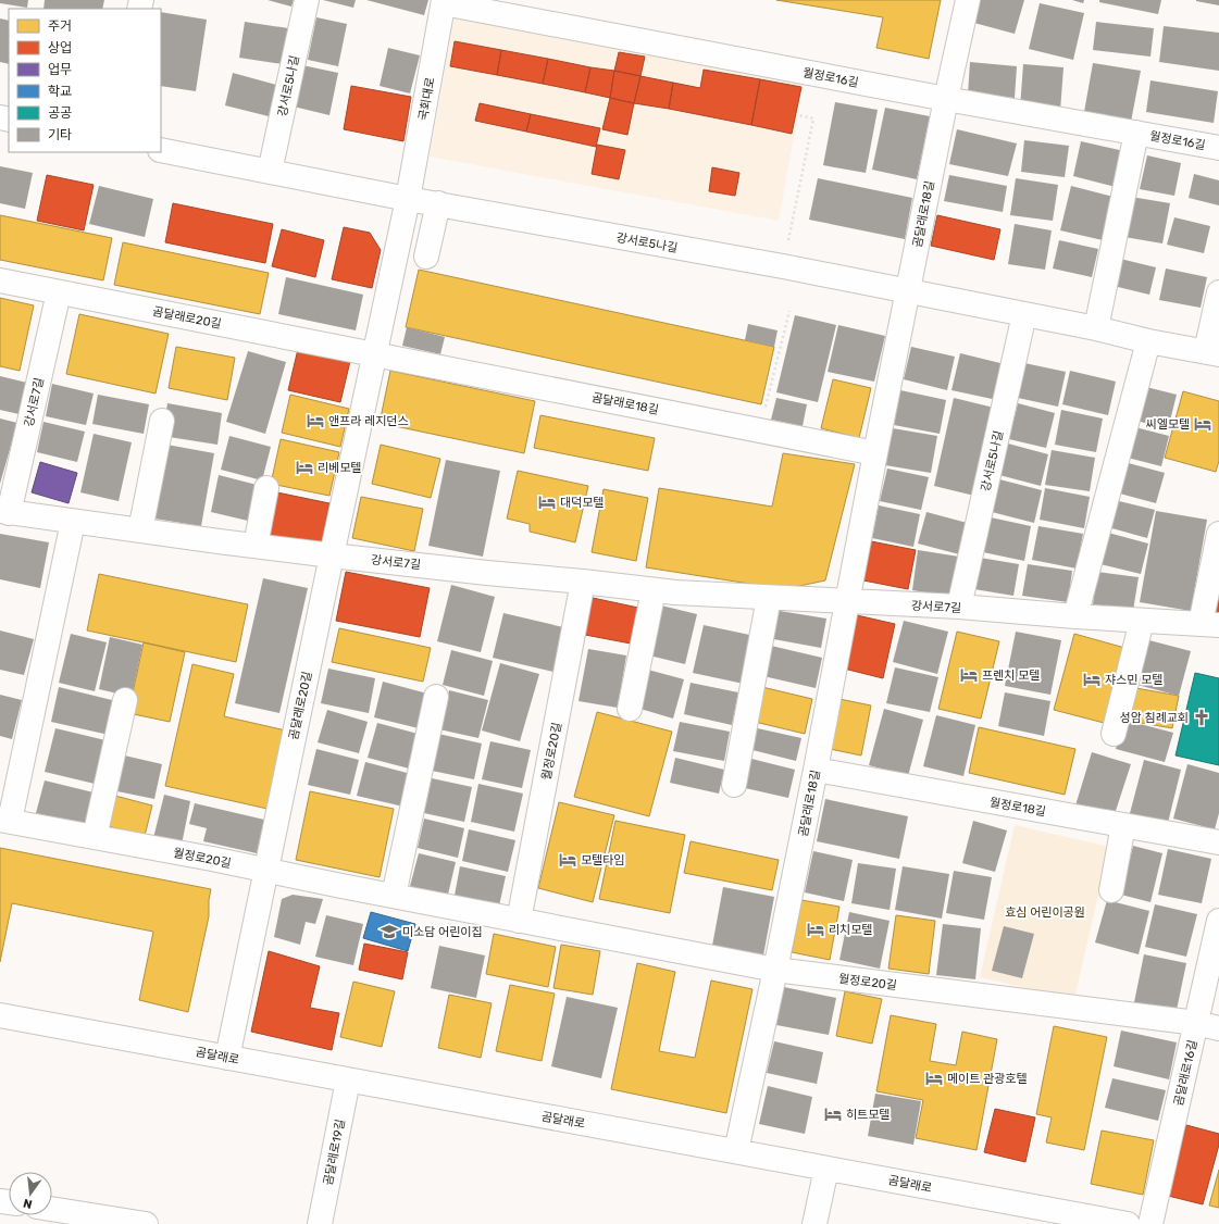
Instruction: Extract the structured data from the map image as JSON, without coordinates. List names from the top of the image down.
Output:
{
  "streets": {
    "street": [
      "월정로16길",
      "강서로5나길",
      "국회대로",
      "곰달래로18길",
      "곰달래로20길",
      "강서로7길",
      "월정로20길",
      "월정로18길",
      "곰달래로",
      "곰달래로16길",
      "곰달래로19길"
    ]
  },
  "crossings": [
    ["월정로16길", "국회대로"],
    ["월정로16길", "곰달래로18길"],
    ["강서로5나길", "국회대로"],
    ["강서로5나길", "곰달래로18길"],
    ["강서로5나길", "곰달래로20길"],
    ["강서로5나길", "강서로7길"],
    ["국회대로", "곰달래로20길"],
    ["곰달래로18길", "곰달래로20길"],
    ["곰달래로18길", "강서로7길"],
    ["곰달래로18길", "월정로20길"],
    ["곰달래로18길", "월정로18길"],
    ["곰달래로18길", "곰달래로"],
    ["곰달래로20길", "강서로7길"],
    ["곰달래로20길", "월정로20길"],
    ["곰달래로20길", "곰달래로"],
    ["강서로7길", "월정로20길"],
    ["월정로20길", "곰달래로16길"],
    ["곰달래로", "곰달래로19길"]
  ],
  "parks": ["효심 어린이공원"],
  "places": {
    "hotel": [
      "앤프라 레지던스",
      "씨엘모텔",
      "리베모텔",
      "대덕모텔",
      "프렌치 모텔",
      "쟈스민 모텔",
      "모텔타임",
      "리치모텔",
      "메이트 관광호텔",
      "히트모텔"
    ],
    "church": ["성암 침례교회"],
    "school or university": ["미소담 어린이집"]
  },
  "legend": [
    "주거",
    "상업",
    "업무",
    "학교",
    "공공",
    "기타"
  ],
  "north": "bottom"
}
